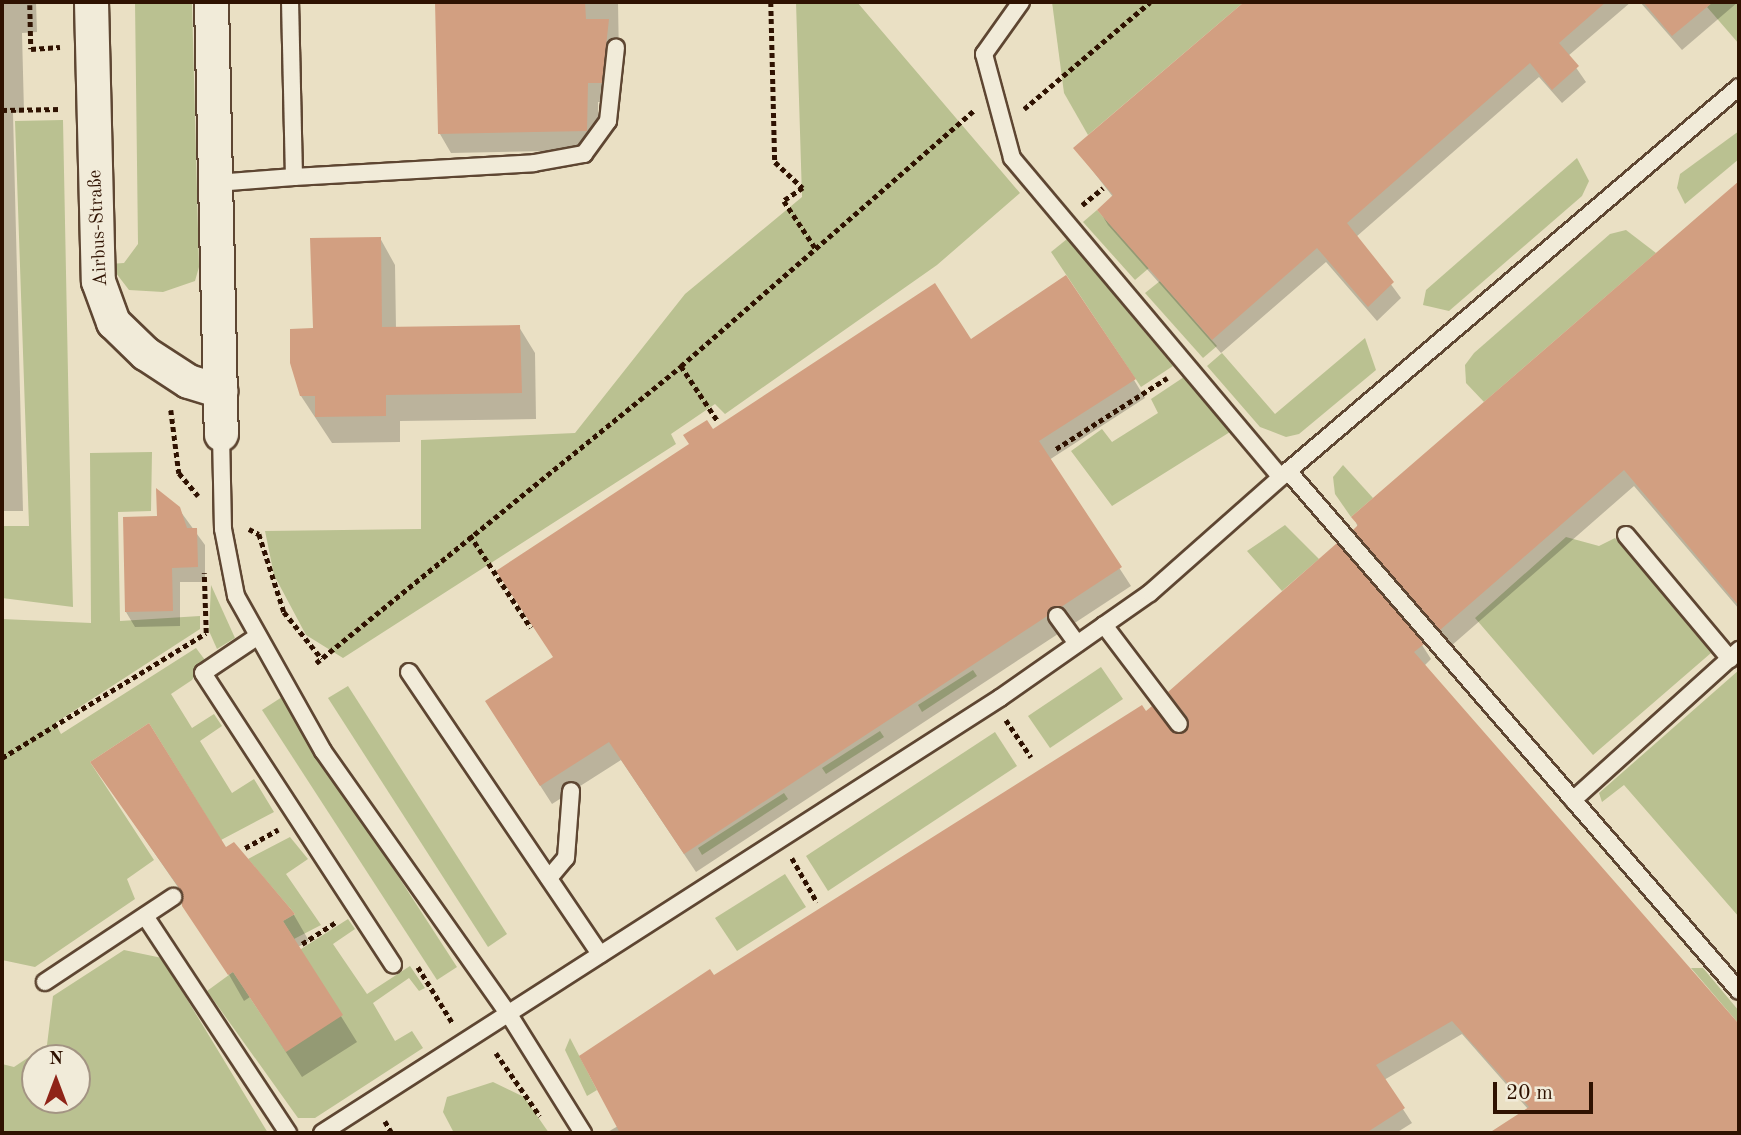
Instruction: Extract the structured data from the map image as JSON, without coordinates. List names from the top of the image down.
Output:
{
  "streets": {
    "street": ["Airbus-Straße"]
  },
  "scale_bar": "20 m",
  "north": "top"
}
